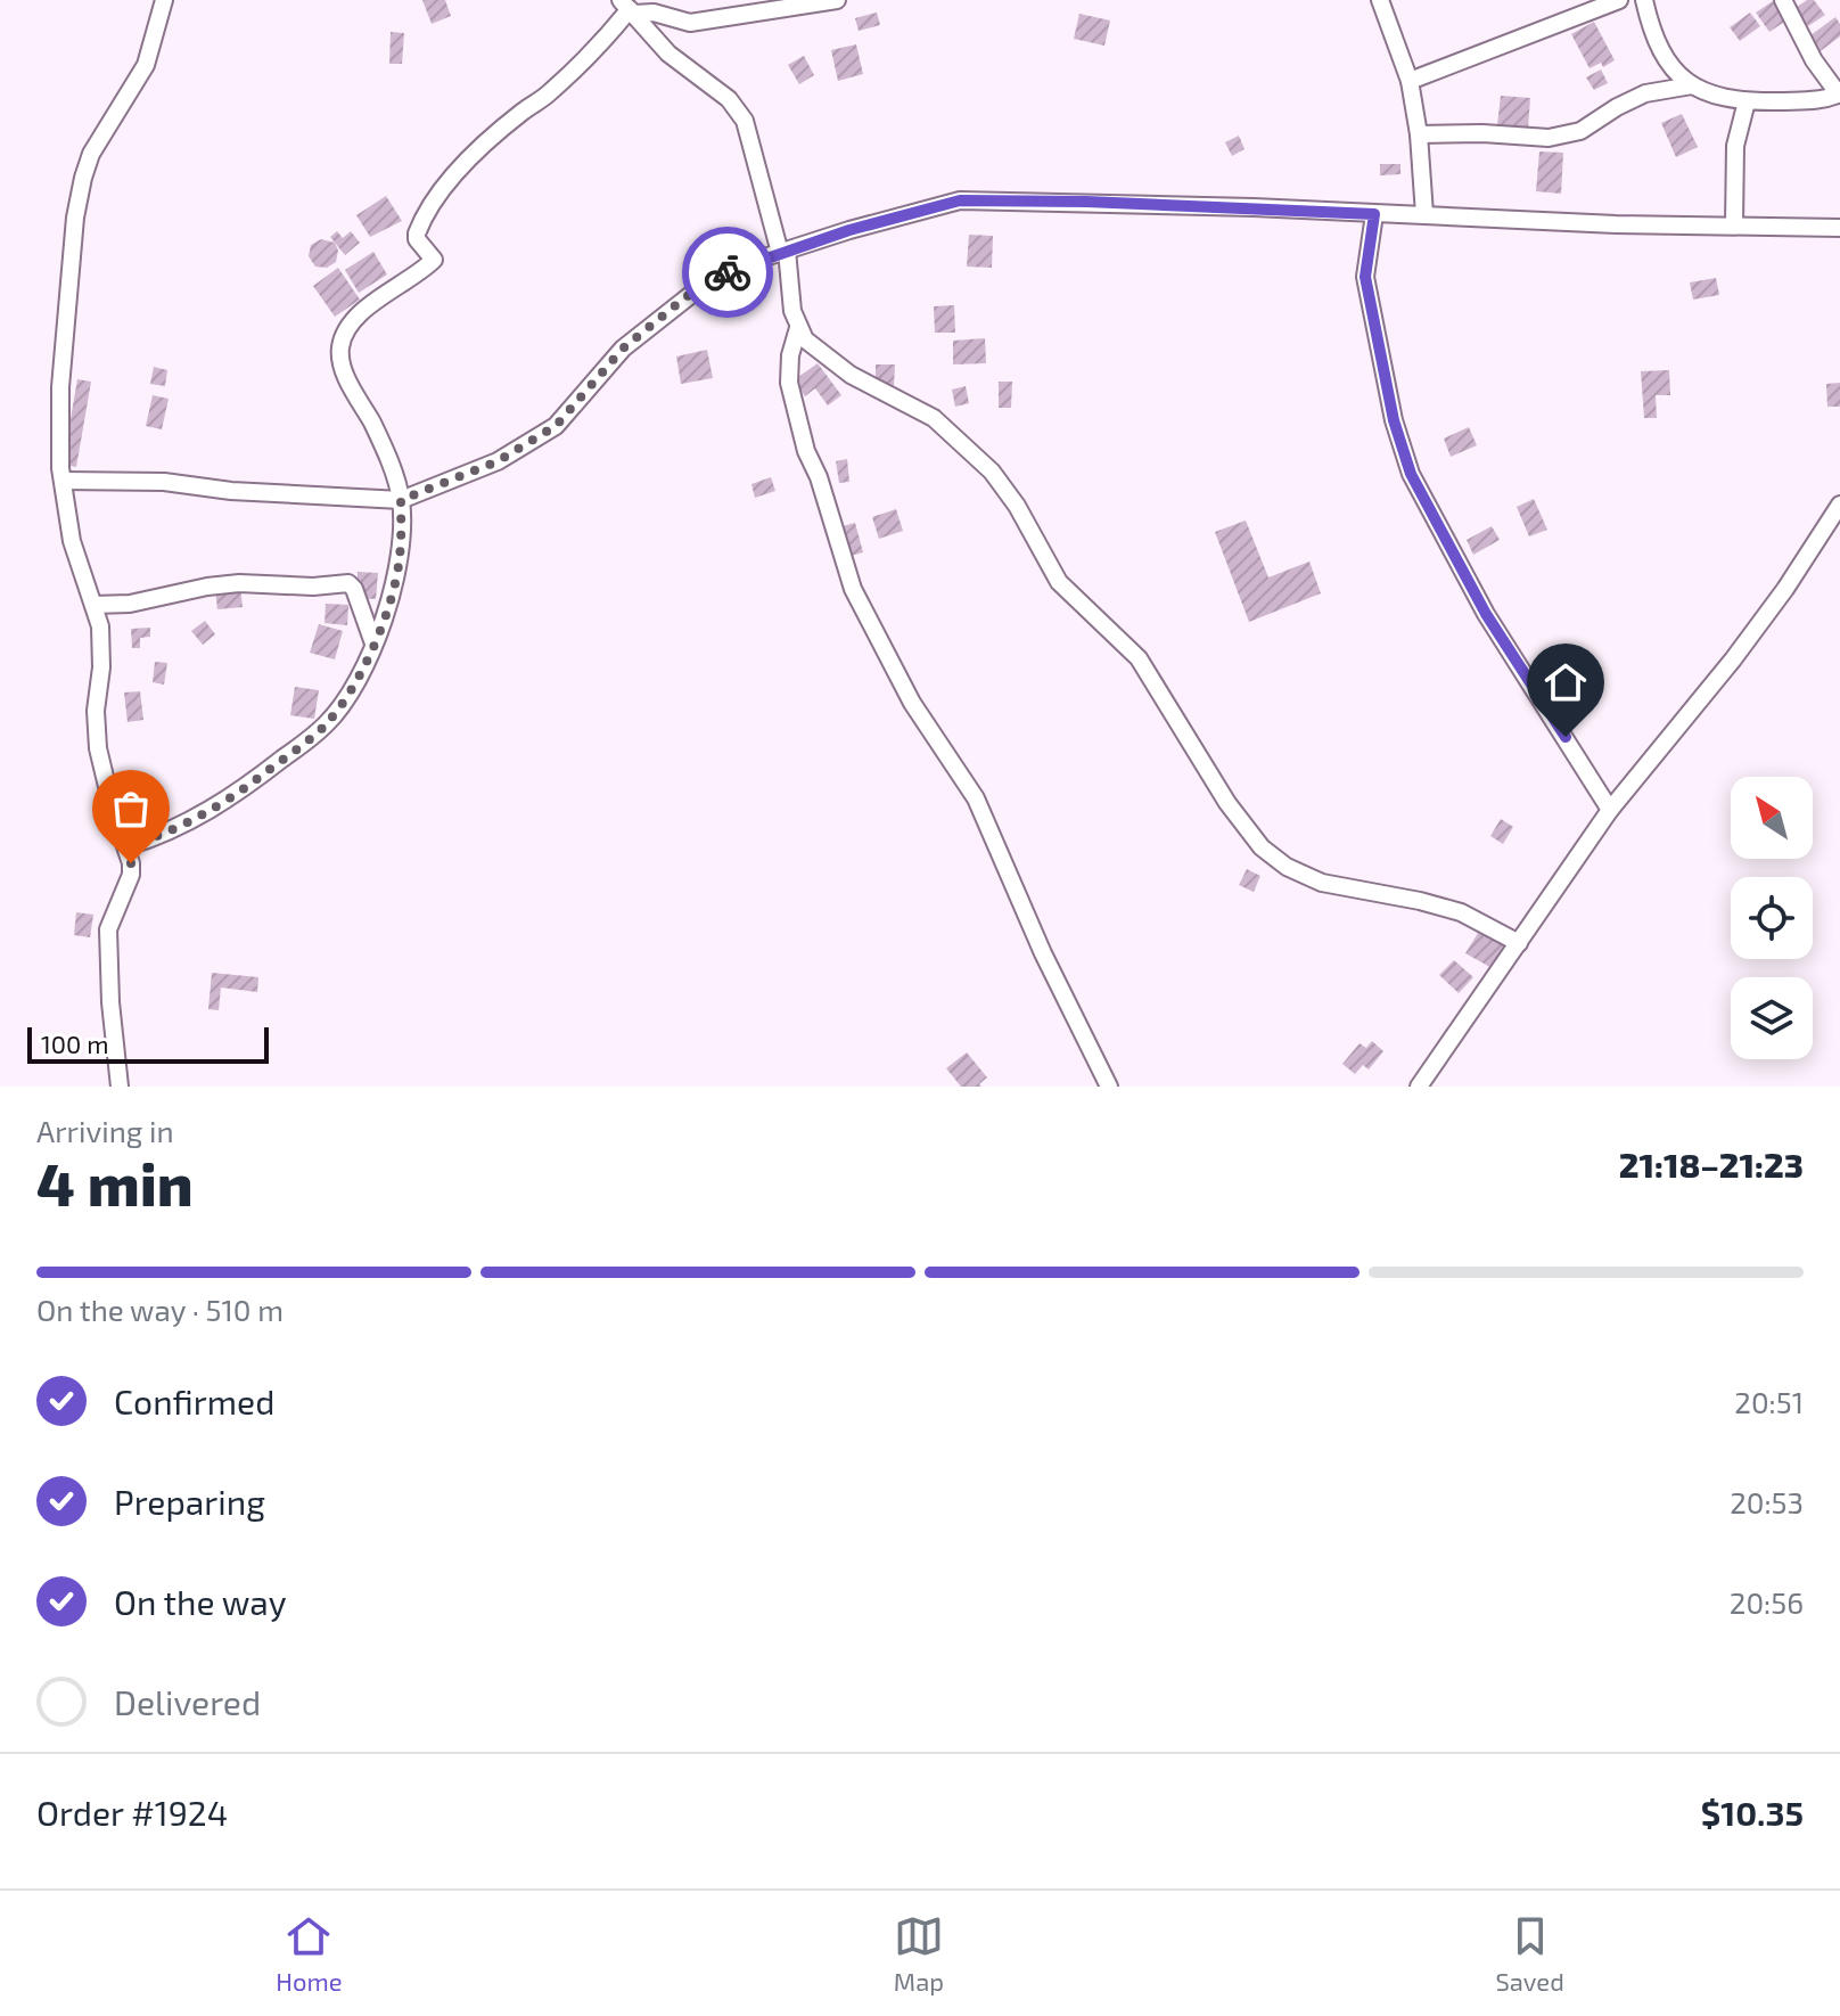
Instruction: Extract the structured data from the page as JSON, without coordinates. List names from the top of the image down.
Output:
{
  "scale_bar": "100 m",
  "north": "top left",
  "page": {
    "scale": "100 m",
    "heading": ["4 min", "Arriving in", "21:18–21:23"],
    "panel": ["Order #1924", "$10.35"],
    "bar": "On the way · 510 m",
    "list": [
      ["Confirmed", "20:51"],
      ["Preparing", "20:53"],
      ["On the way", "20:56"],
      "Delivered"
    ],
    "tabs": ["Home", "Map", "Saved"]
  }
}
